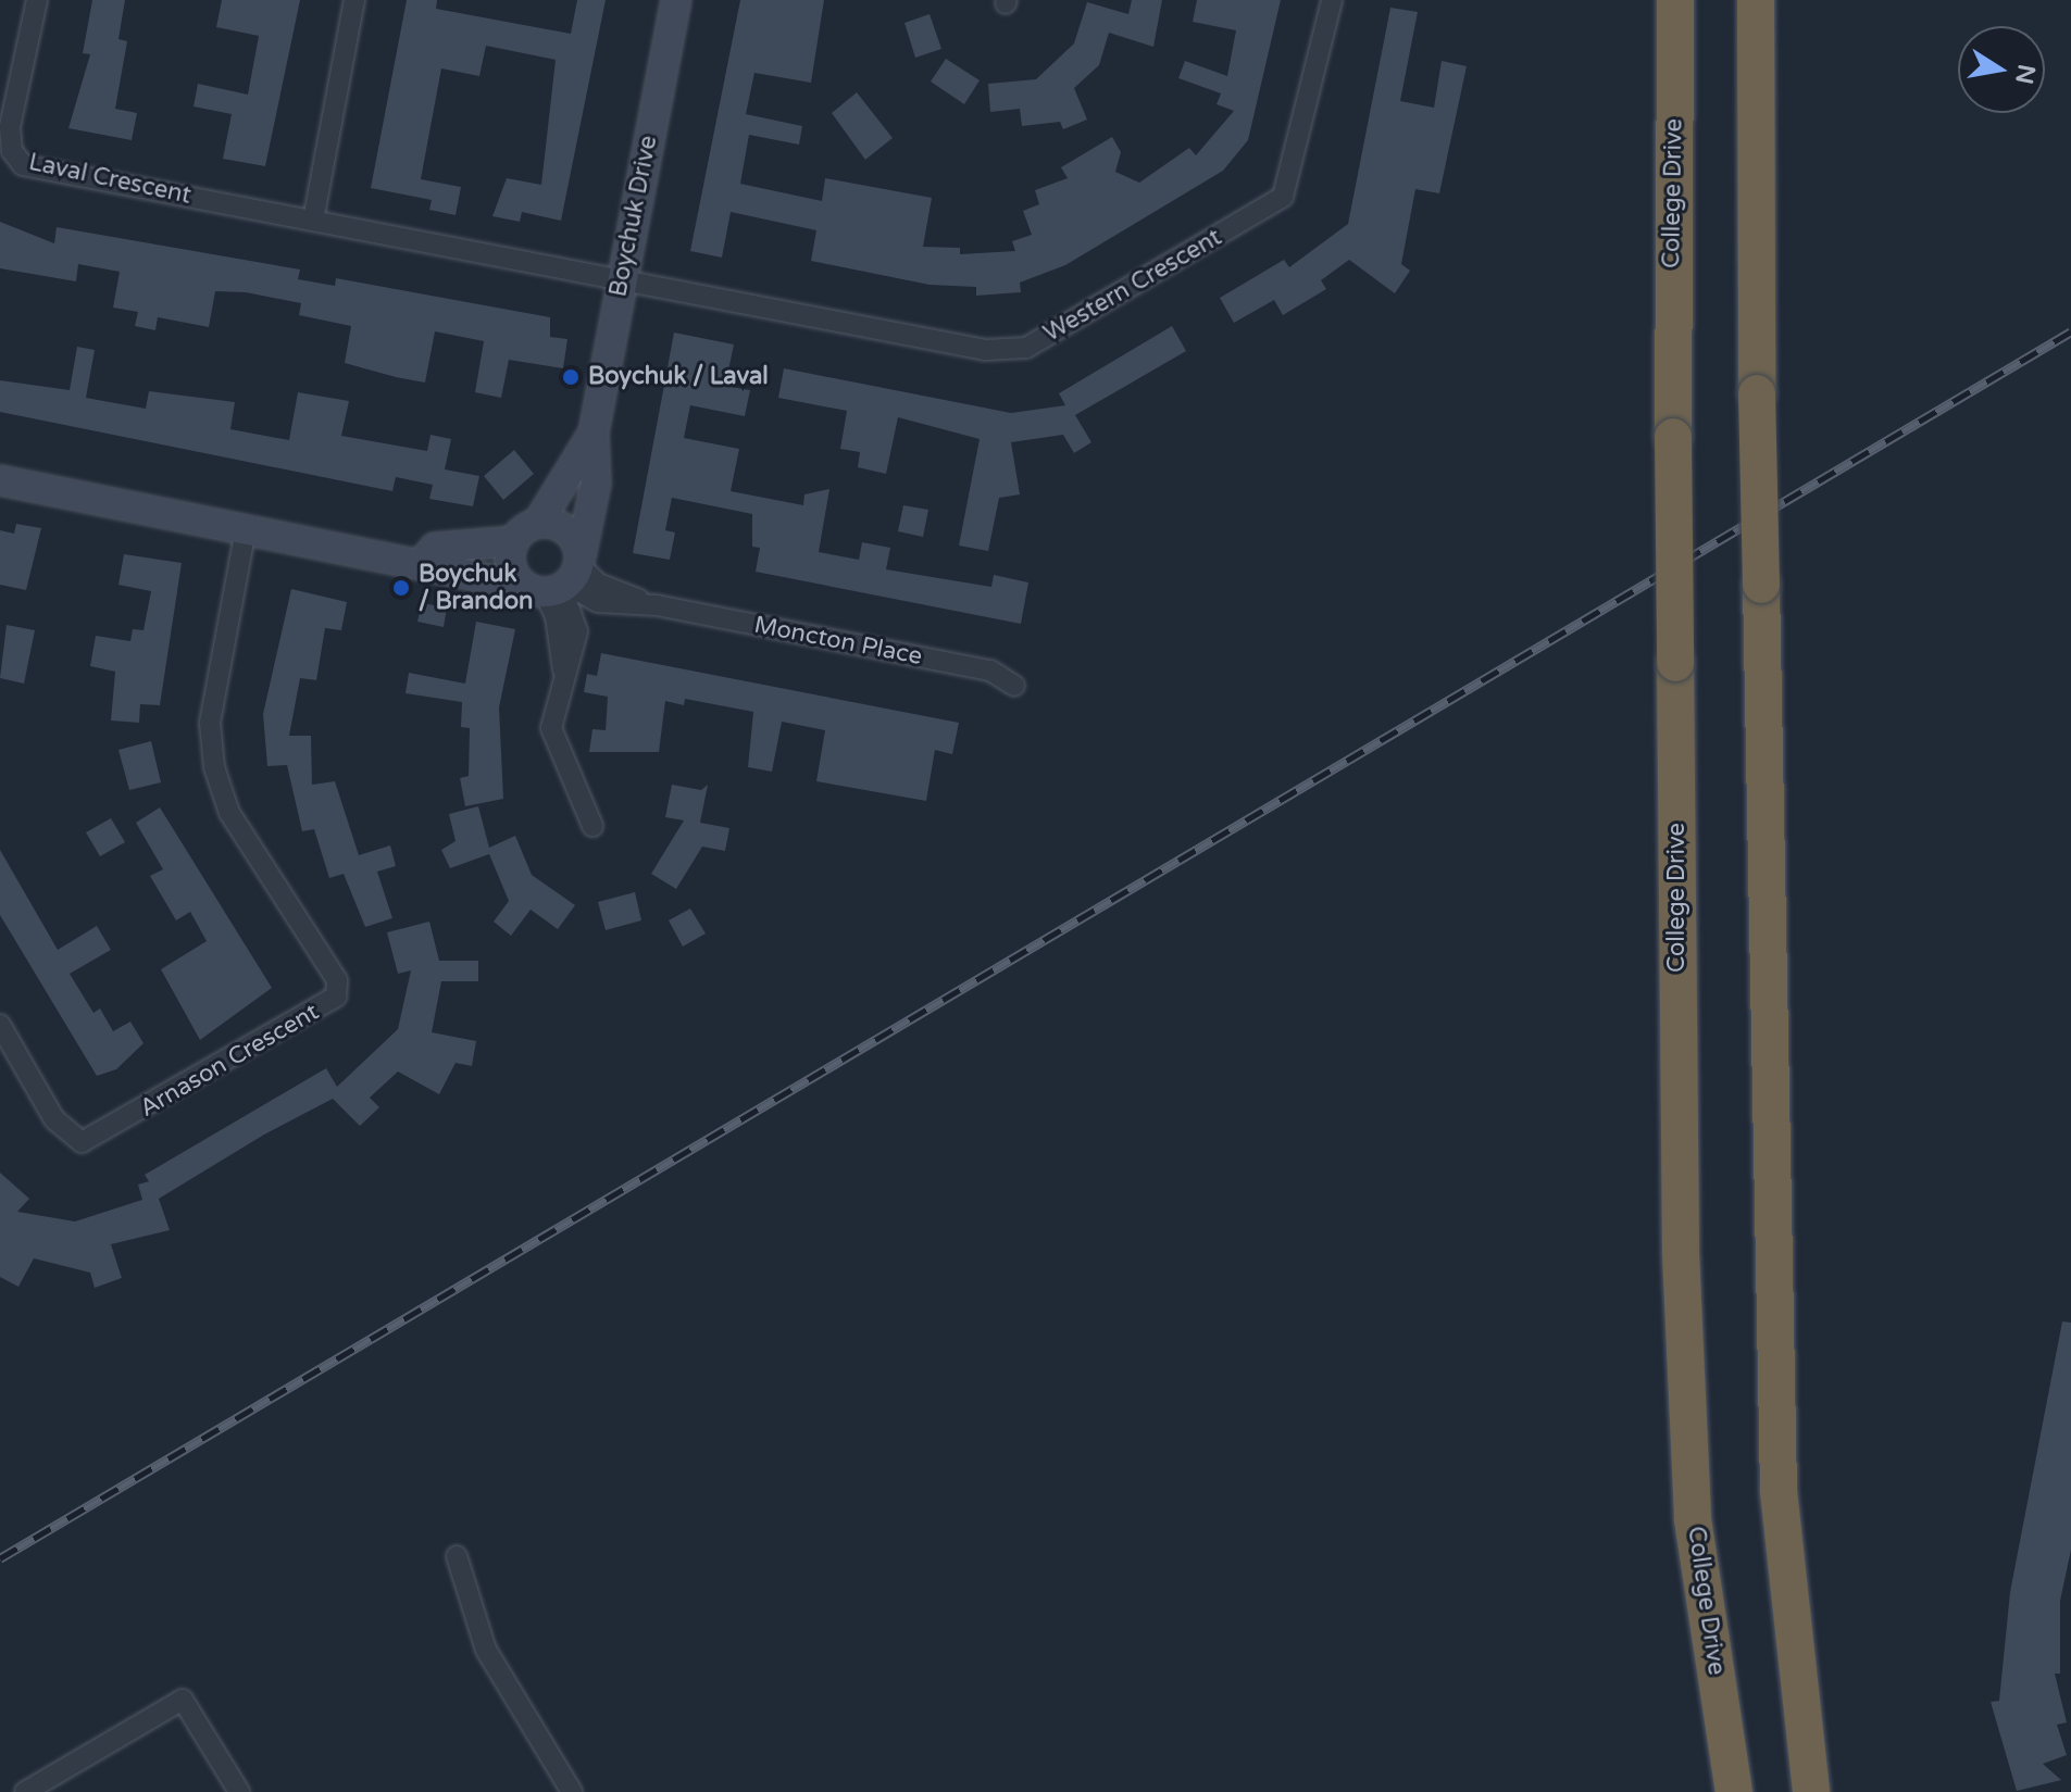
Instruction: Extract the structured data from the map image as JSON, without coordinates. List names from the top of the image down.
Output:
{
  "streets": {
    "highway": ["College Drive"],
    "street": [
      "Laval Crescent",
      "Boychuk Drive",
      "Western Crescent",
      "Moncton Place",
      "Arnason Crescent"
    ]
  },
  "crossings": [
    ["Laval Crescent", "Boychuk Drive"],
    ["Laval Crescent", "Western Crescent"],
    ["Boychuk Drive", "Western Crescent"],
    ["Boychuk Drive", "Moncton Place"]
  ],
  "places": ["Boychuk / Laval", "Boychuk / Brandon"],
  "north": "right"
}
